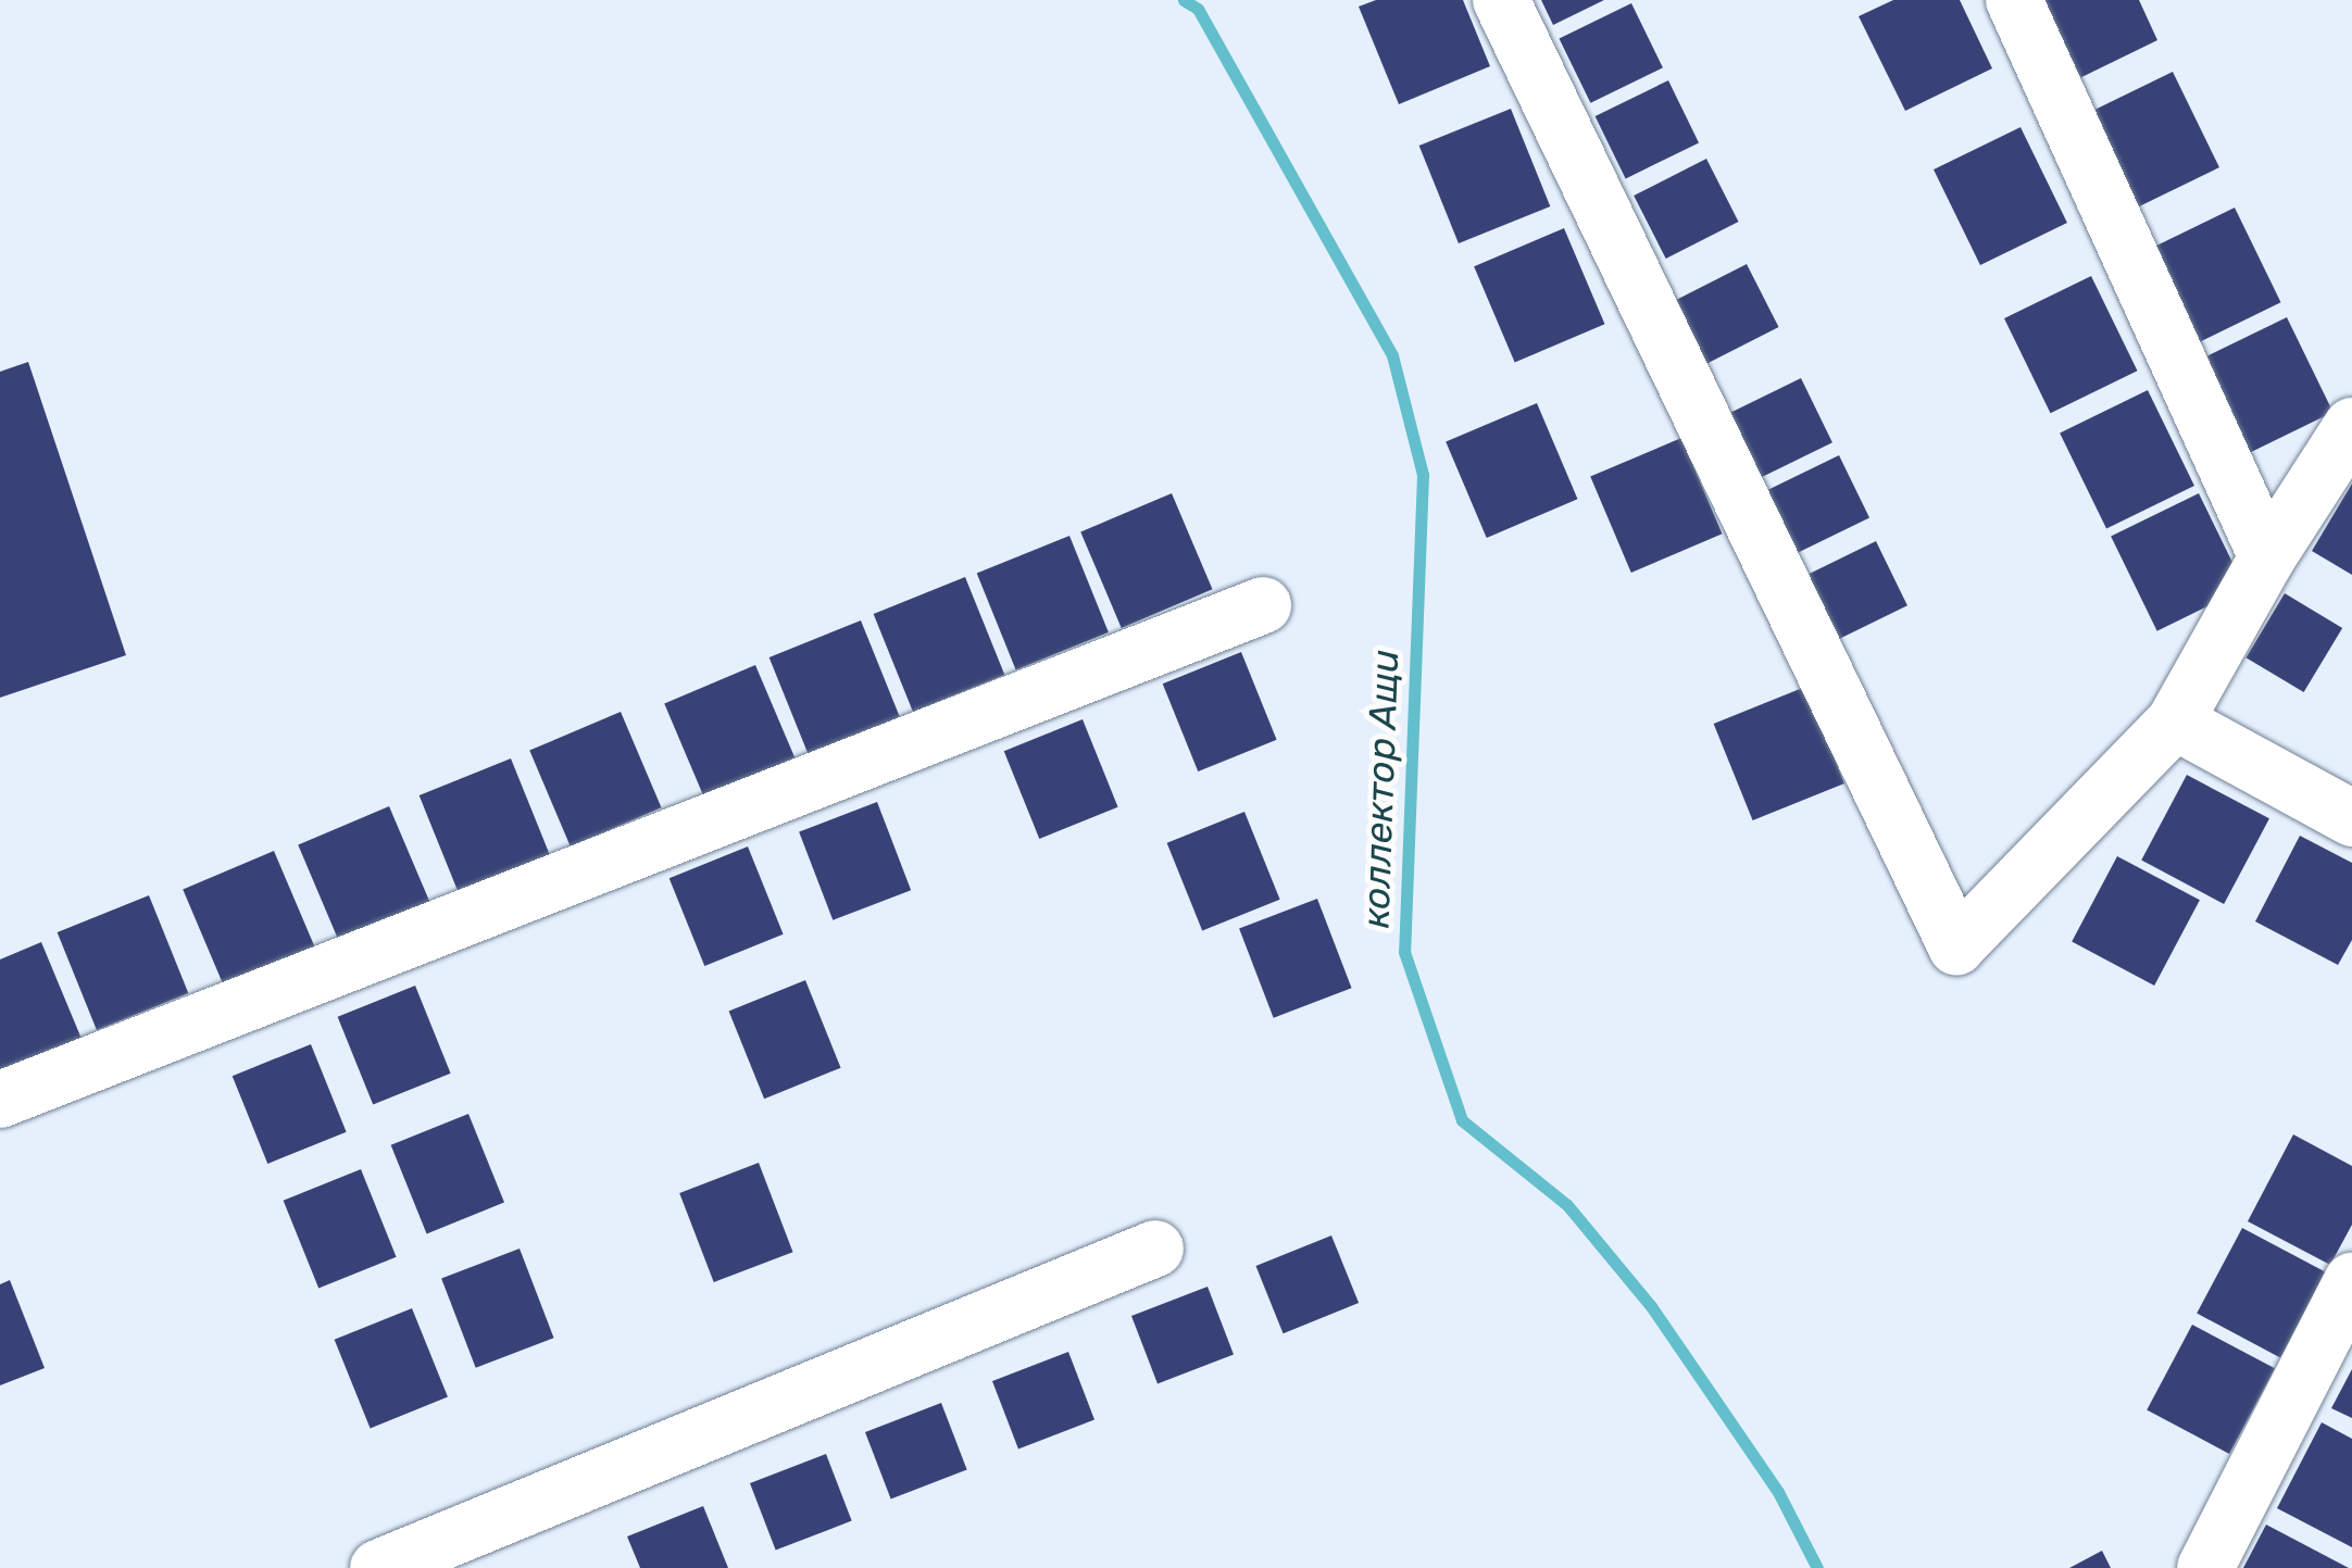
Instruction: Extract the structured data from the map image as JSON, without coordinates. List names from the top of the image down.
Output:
{
  "water": ["коллектор Ащи"]
}
